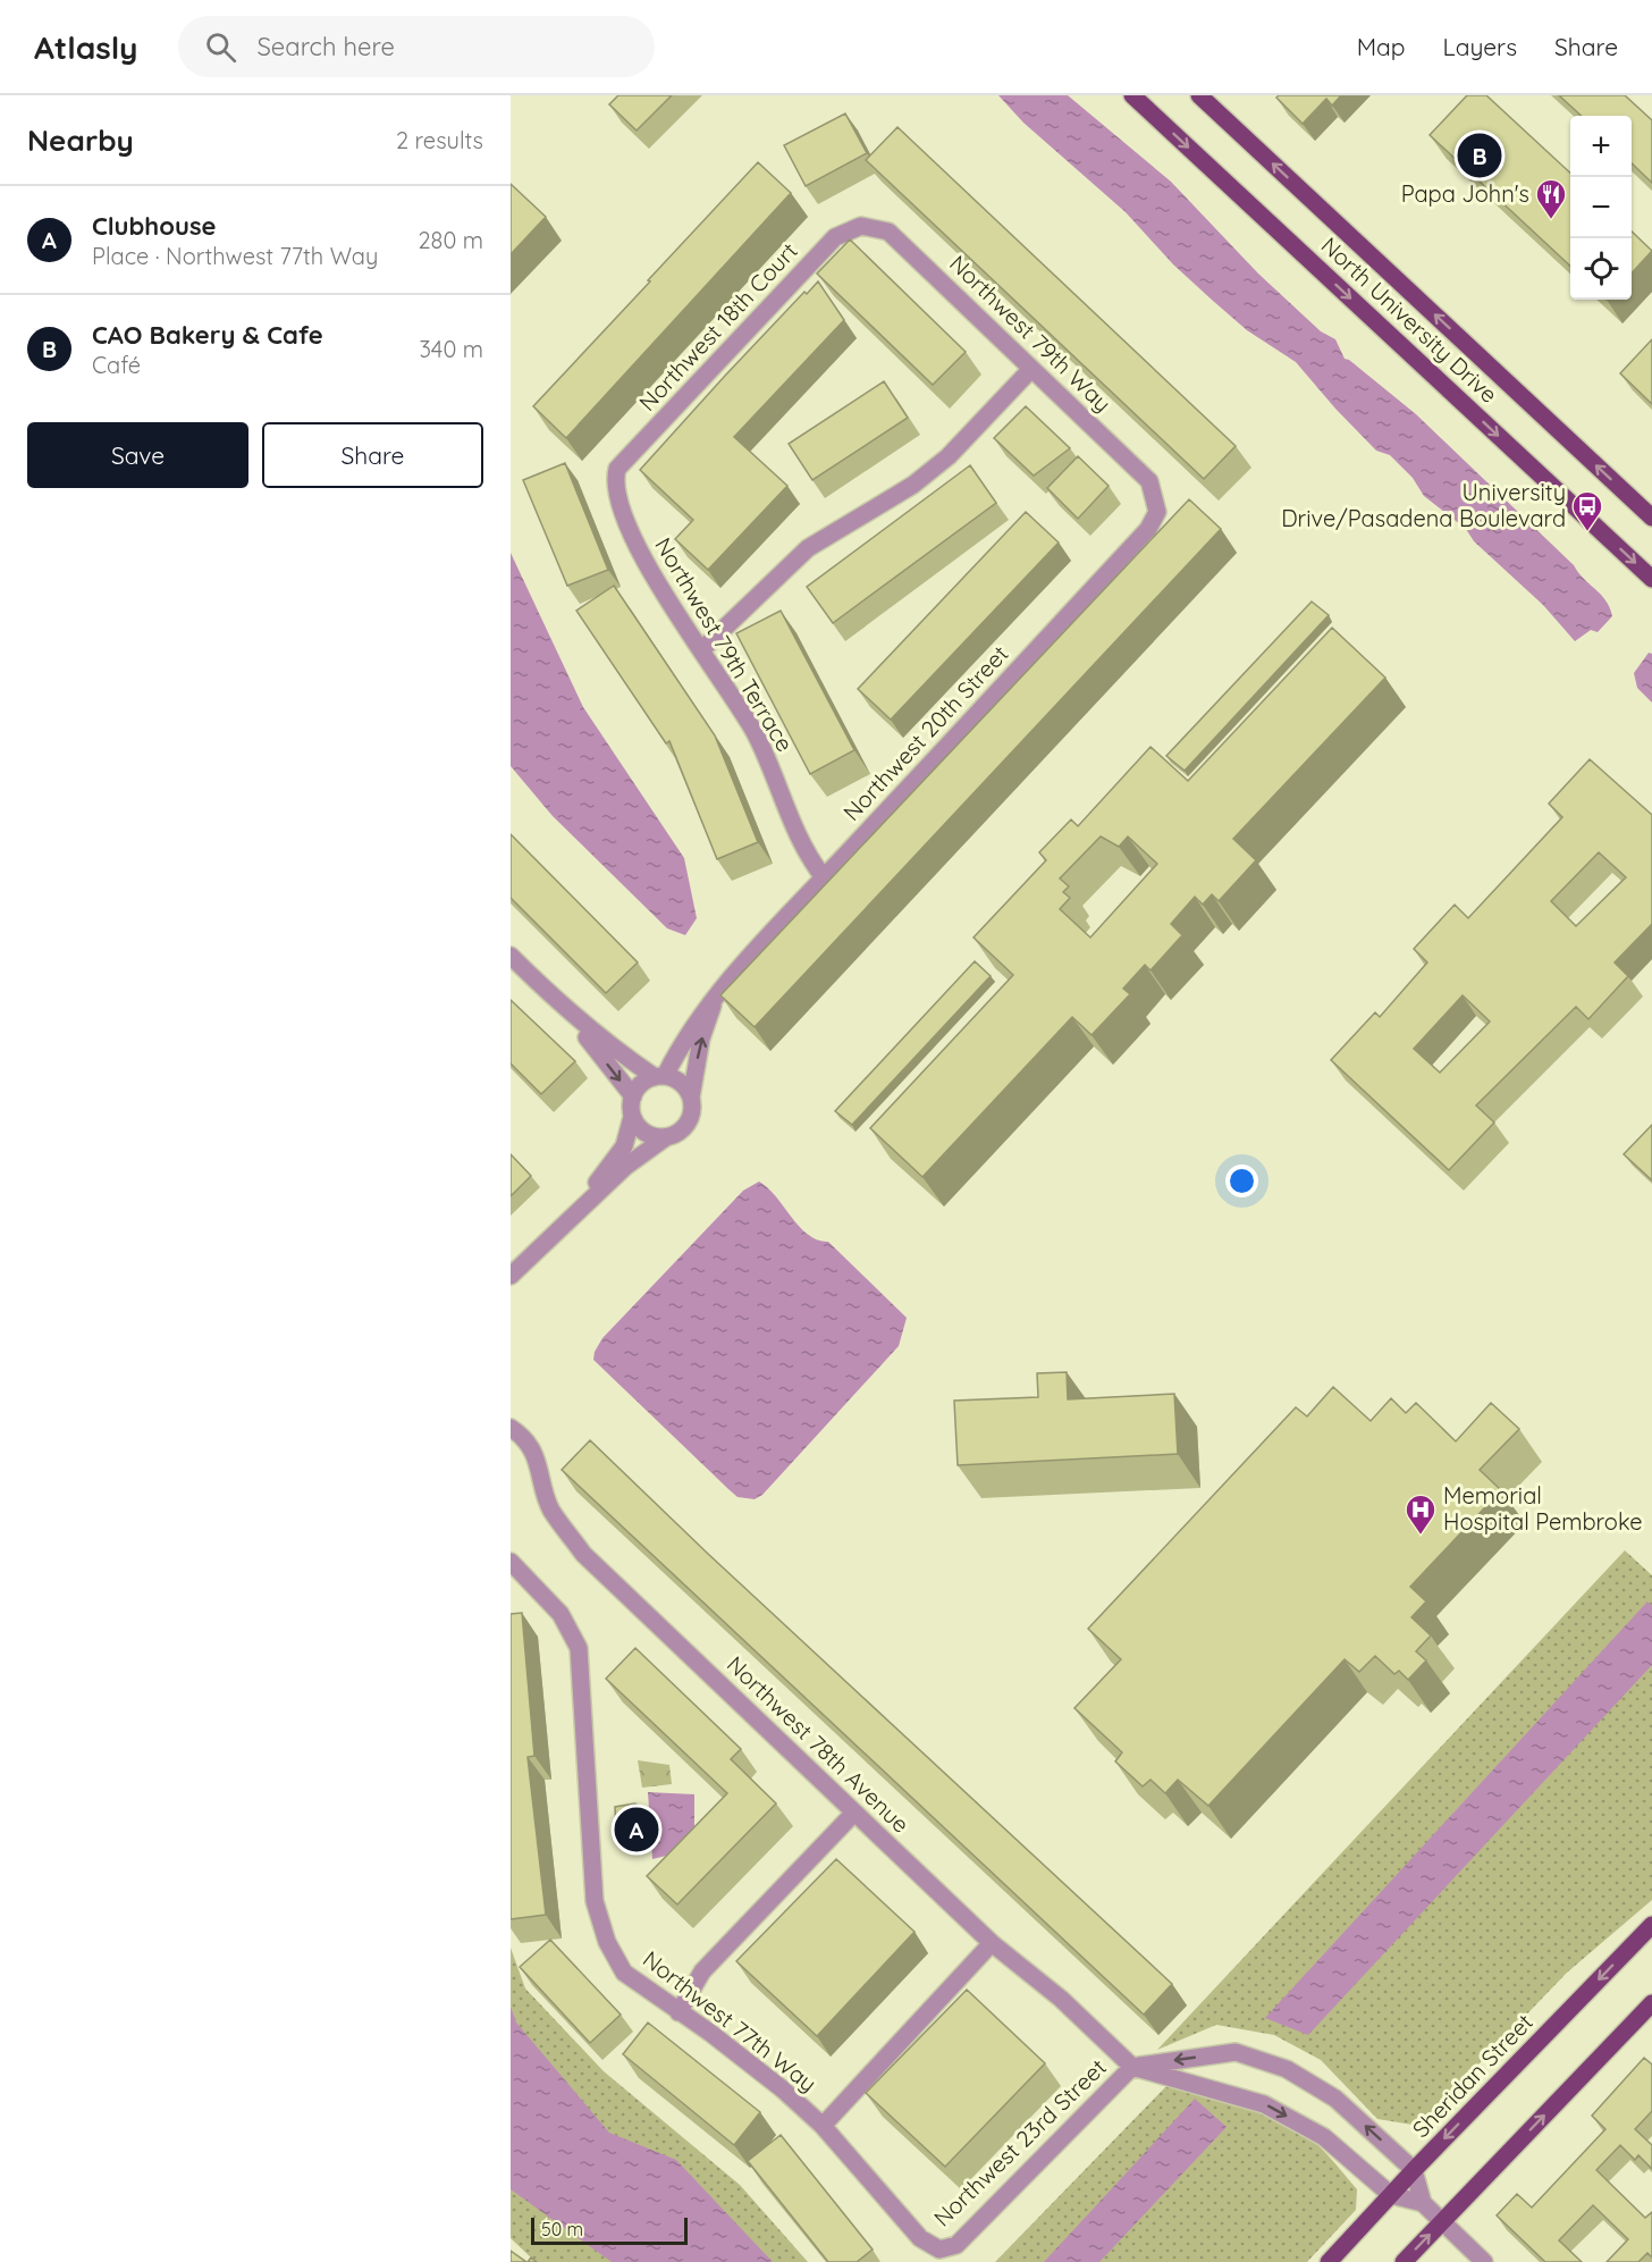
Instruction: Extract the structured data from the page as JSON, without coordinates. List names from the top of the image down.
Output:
{
  "streets": {
    "main road": ["North University Drive", "Sheridan Street"],
    "street": [
      "Northwest 18th Court",
      "Northwest 79th Way",
      "Northwest 79th Terrace",
      "Northwest 20th Street",
      "Northwest 78th Avenue",
      "Northwest 77th Way",
      "Northwest 23rd Street"
    ]
  },
  "crossings": [
    ["Northwest 18th Court", "Northwest 79th Way"],
    ["Northwest 18th Court", "Northwest 79th Terrace"],
    ["Northwest 79th Way", "Northwest 20th Street"],
    ["Northwest 79th Terrace", "Northwest 20th Street"],
    ["Northwest 78th Avenue", "Sheridan Street"],
    ["Northwest 78th Avenue", "Northwest 23rd Street"],
    ["Northwest 77th Way", "Northwest 23rd Street"]
  ],
  "places": {
    "restaurant": ["Papa John's"],
    "bus stop": ["University Drive/Pasadena Boulevard"],
    "hospital": ["Memorial Hospital Pembroke"]
  },
  "scale_bar": "50 m",
  "page": {
    "header": "Atlasly",
    "search": "Search here",
    "nav": ["Map", "Layers", "Share"],
    "heading": ["Nearby", "2 results"],
    "map_buttons": ["+", "−"],
    "pins": ["B", "A"],
    "list": [
      {
        "mark": "A",
        "name": "Clubhouse",
        "note": "Place · Northwest 77th Way",
        "value": "280 m"
      },
      {
        "mark": "B",
        "name": "CAO Bakery & Cafe",
        "note": "Café",
        "value": "340 m"
      }
    ],
    "buttons": ["Save", "Share"],
    "scale": "50 m"
  }
}
